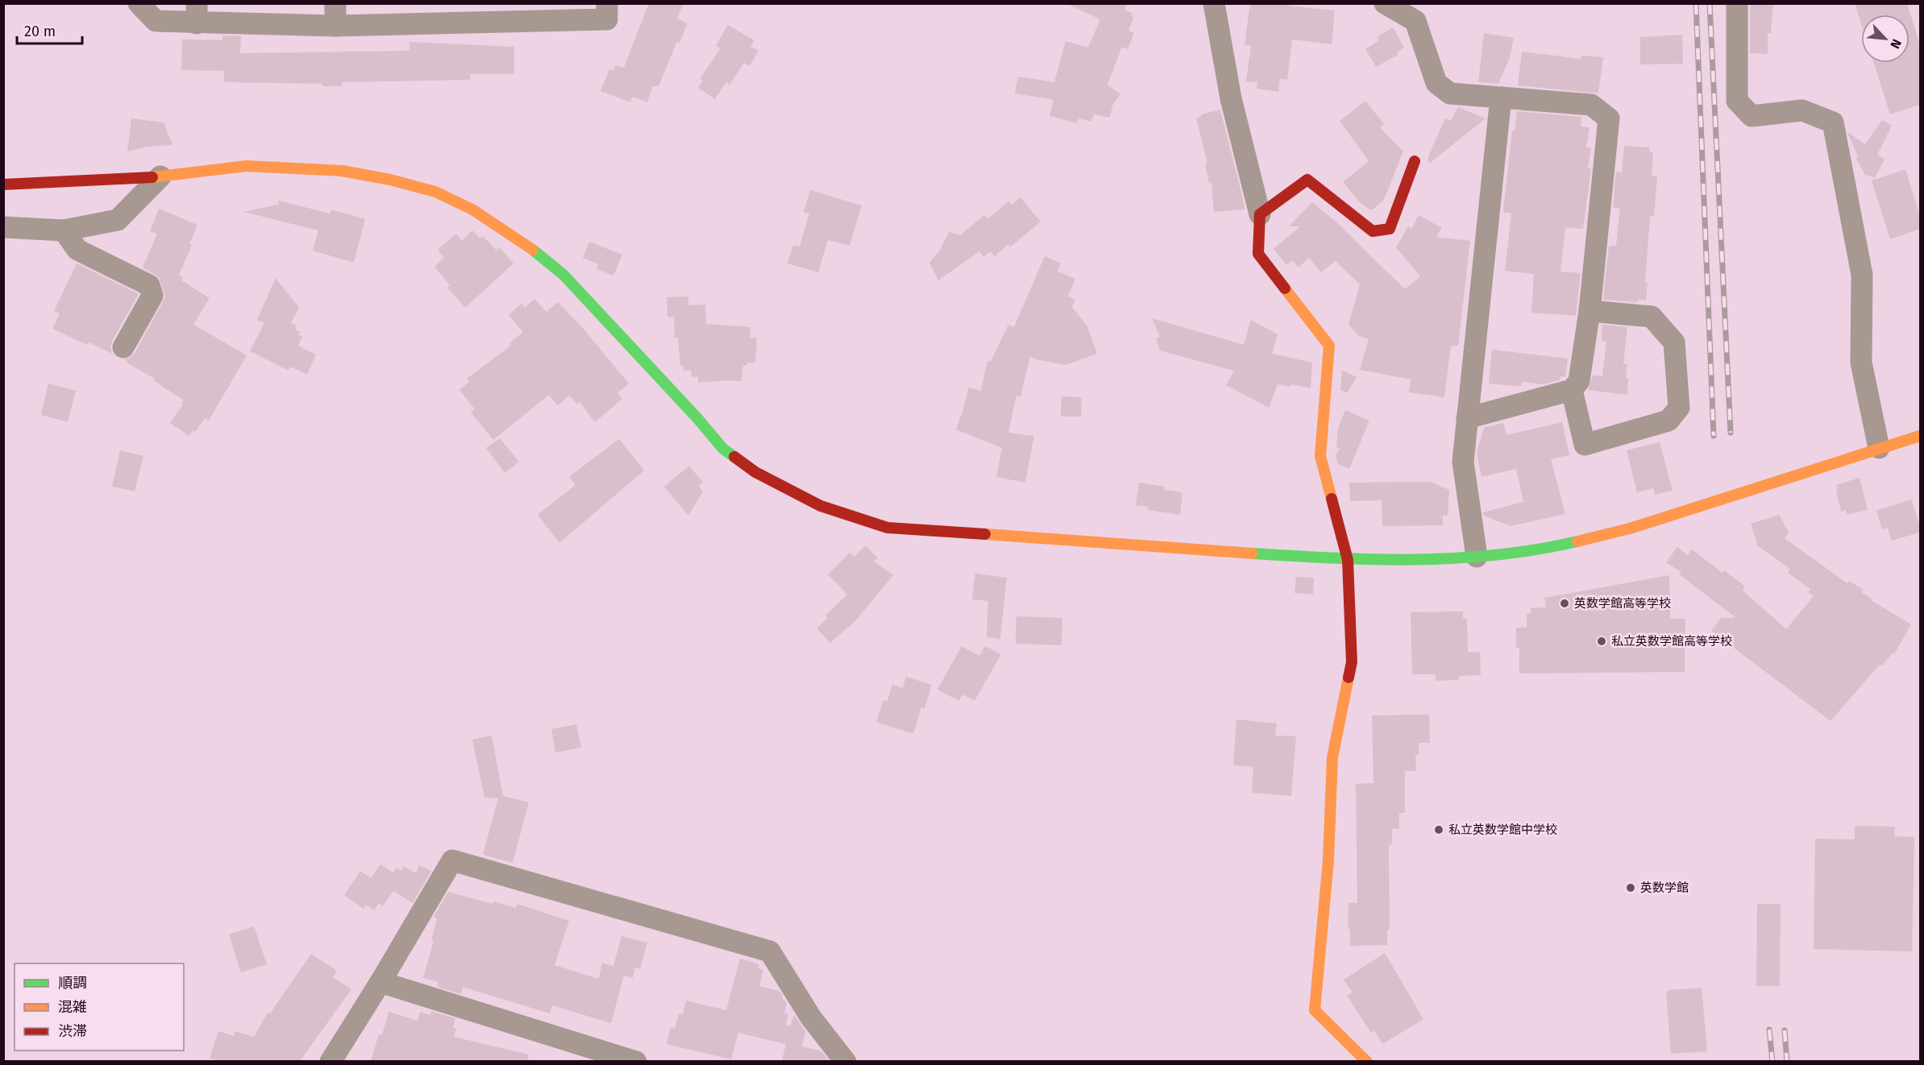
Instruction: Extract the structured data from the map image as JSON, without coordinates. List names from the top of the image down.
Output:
{
  "places": [
    "英数学館高等学校",
    "私立英数学館高等学校",
    "私立英数学館中学校",
    "英数学館"
  ],
  "legend": ["順調", "混雑", "渋滞"],
  "scale_bar": "20 m",
  "north": "bottom right"
}
